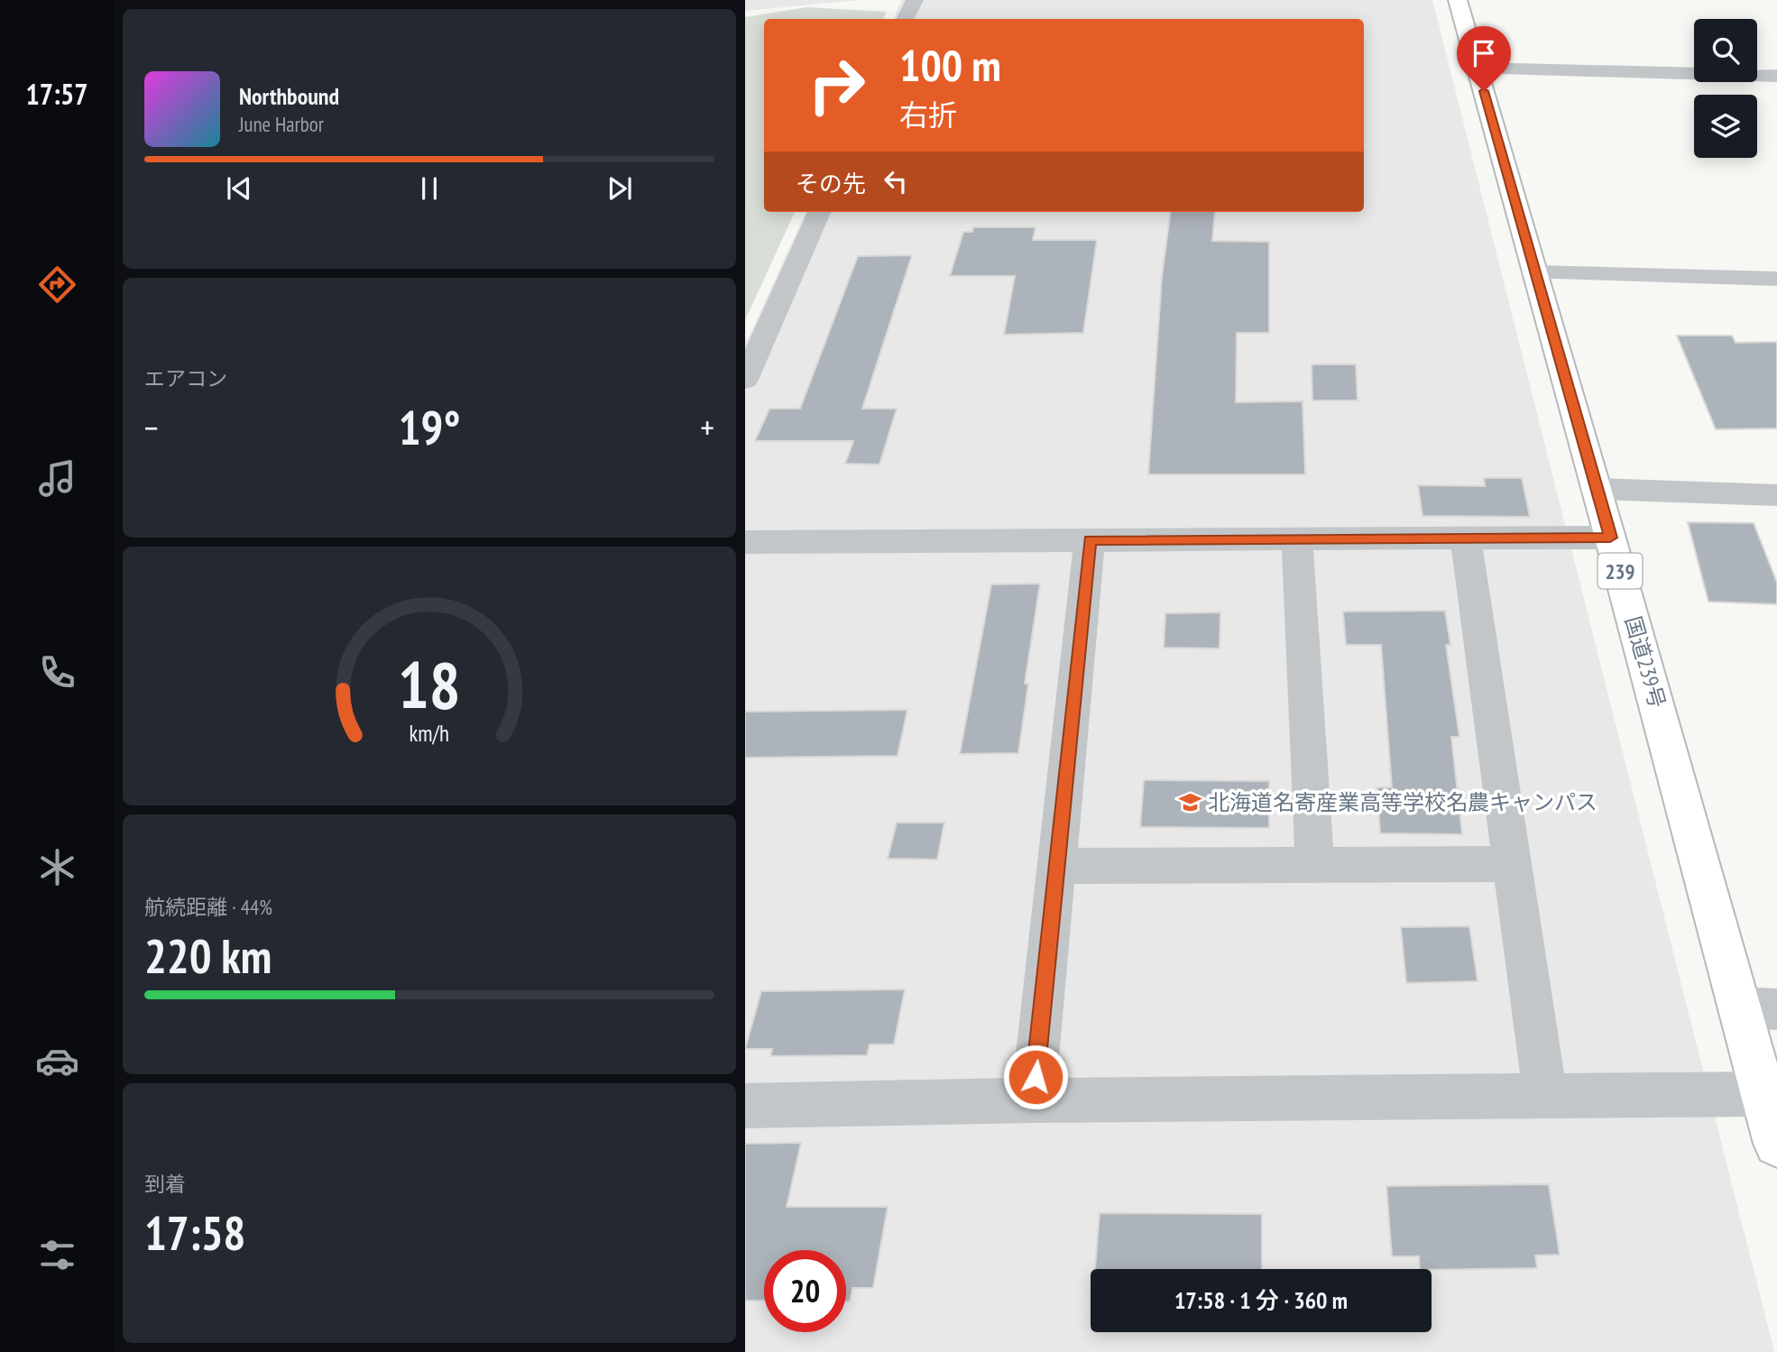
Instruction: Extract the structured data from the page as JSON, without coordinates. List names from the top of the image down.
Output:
{
  "streets": {
    "highway": ["239", "国道239号"]
  },
  "places": {
    "school or university": ["北海道名寄産業高等学校名農キャンパス"]
  },
  "page": {
    "tabs": "17:57",
    "turn": ["100 m", "右折"],
    "song": ["Northbound", "June Harbor"],
    "then": "その先",
    "tile": [
      "エアコン",
      ["航続距離 · 44%", "220 km"],
      ["到着", "17:58"]
    ],
    "heat": ["−", "19°", "+"],
    "limit": "20",
    "trip": "17:58 · 1 分 · 360 m",
    "gauge": ["18", "km/h"]
  }
}
